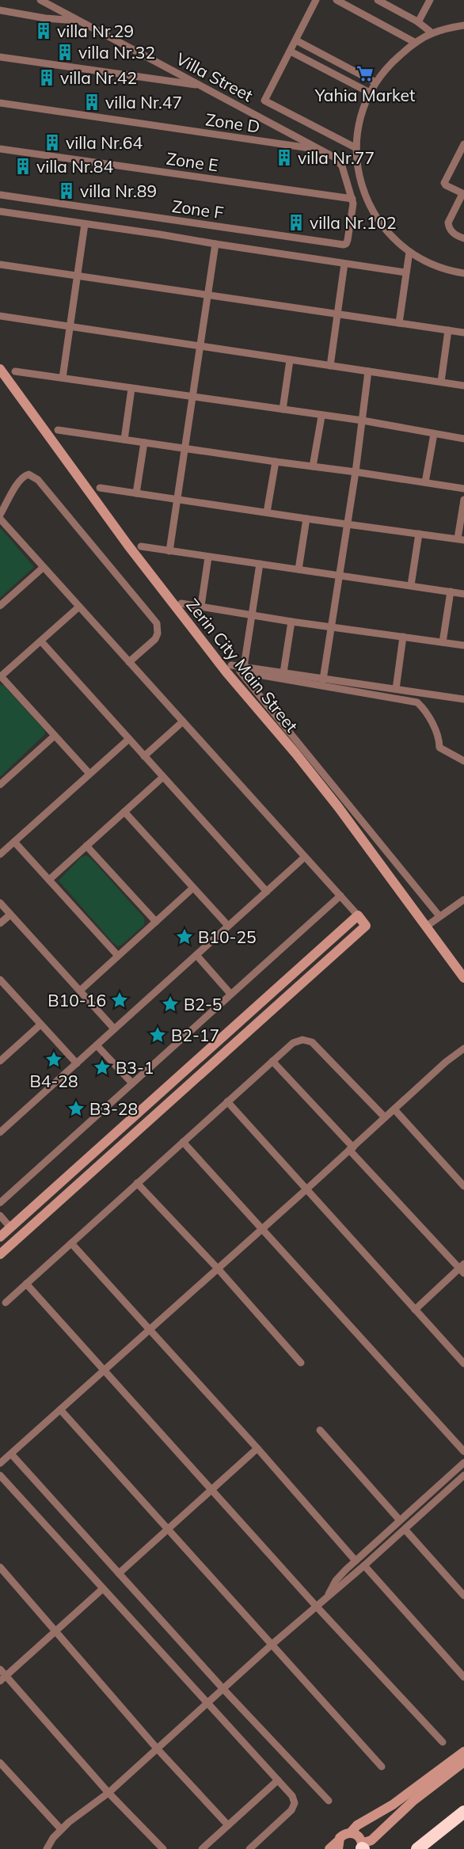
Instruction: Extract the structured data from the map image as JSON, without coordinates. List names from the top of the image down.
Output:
{
  "streets": {
    "street": [
      "Villa Street",
      "Zone D",
      "Zone E",
      "Zone F",
      "Zerin City Main Street"
    ]
  },
  "crossings": [
    ["Villa Street", "Zone D"],
    ["Zone E", "Zone F"]
  ],
  "places": {
    "building": [
      "villa Nr.29",
      "villa Nr.32",
      "villa Nr.42",
      "villa Nr.47",
      "villa Nr.64",
      "villa Nr.77",
      "villa Nr.84",
      "villa Nr.89",
      "villa Nr.102"
    ],
    "supermarket": ["Yahia Market"],
    "place": [
      "B10-25",
      "B10-16",
      "B2-5",
      "B2-17",
      "B4-28",
      "B3-1",
      "B3-28"
    ]
  }
}
